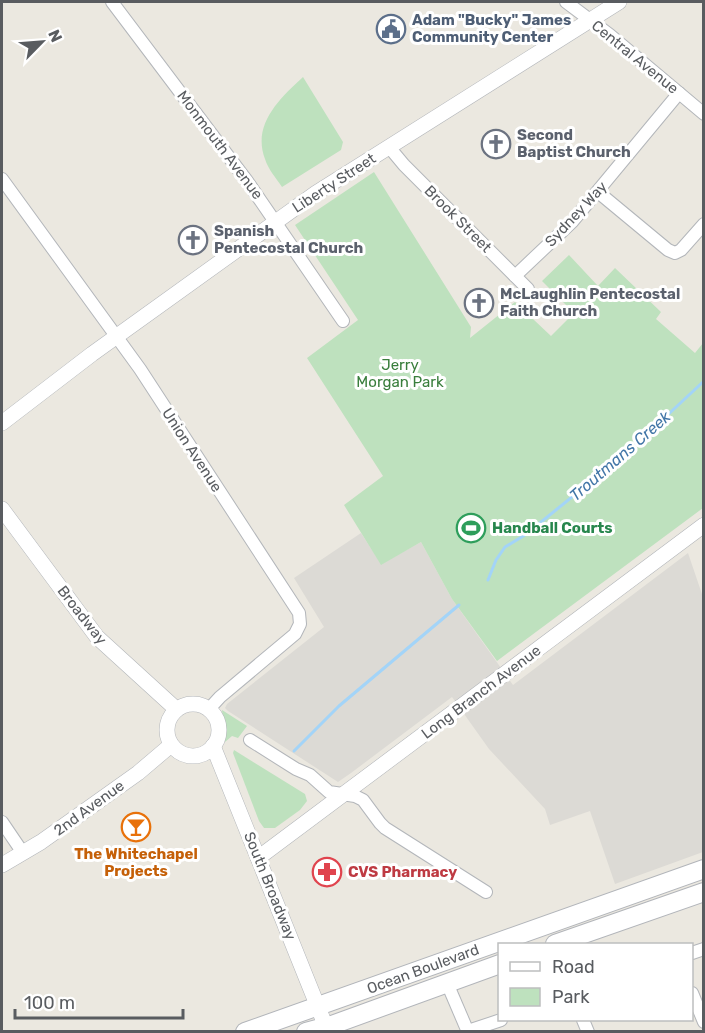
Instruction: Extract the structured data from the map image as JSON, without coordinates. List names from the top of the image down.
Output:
{
  "streets": {
    "main road": ["Ocean Boulevard"],
    "street": [
      "Central Avenue",
      "Monmouth Avenue",
      "Liberty Street",
      "Sydney Way",
      "Brook Street",
      "Union Avenue",
      "Broadway",
      "Long Branch Avenue",
      "2nd Avenue",
      "South Broadway"
    ]
  },
  "crossings": [
    ["Central Avenue", "Liberty Street"],
    ["Central Avenue", "Sydney Way"],
    ["Monmouth Avenue", "Liberty Street"],
    ["Liberty Street", "Brook Street"],
    ["Liberty Street", "Union Avenue"],
    ["Sydney Way", "Brook Street"],
    ["Union Avenue", "Broadway"],
    ["Union Avenue", "2nd Avenue"],
    ["Union Avenue", "South Broadway"],
    ["Broadway", "2nd Avenue"],
    ["Broadway", "South Broadway"],
    ["Long Branch Avenue", "South Broadway"],
    ["2nd Avenue", "South Broadway"],
    ["South Broadway", "Ocean Boulevard"]
  ],
  "water": ["Troutmans Creek"],
  "parks": ["Jerry Morgan Park"],
  "places": {
    "public building": ["Adam \"Bucky\" James Community Center"],
    "church": ["Second Baptist Church", "Spanish Pentecostal Church", "McLaughlin Pentecostal Faith Church"],
    "sports": ["Handball Courts"],
    "bar": ["The Whitechapel Projects"],
    "pharmacy": ["CVS Pharmacy"]
  },
  "legend": ["Road", "Park"],
  "scale_bar": "100 m",
  "north": "top right"
}
